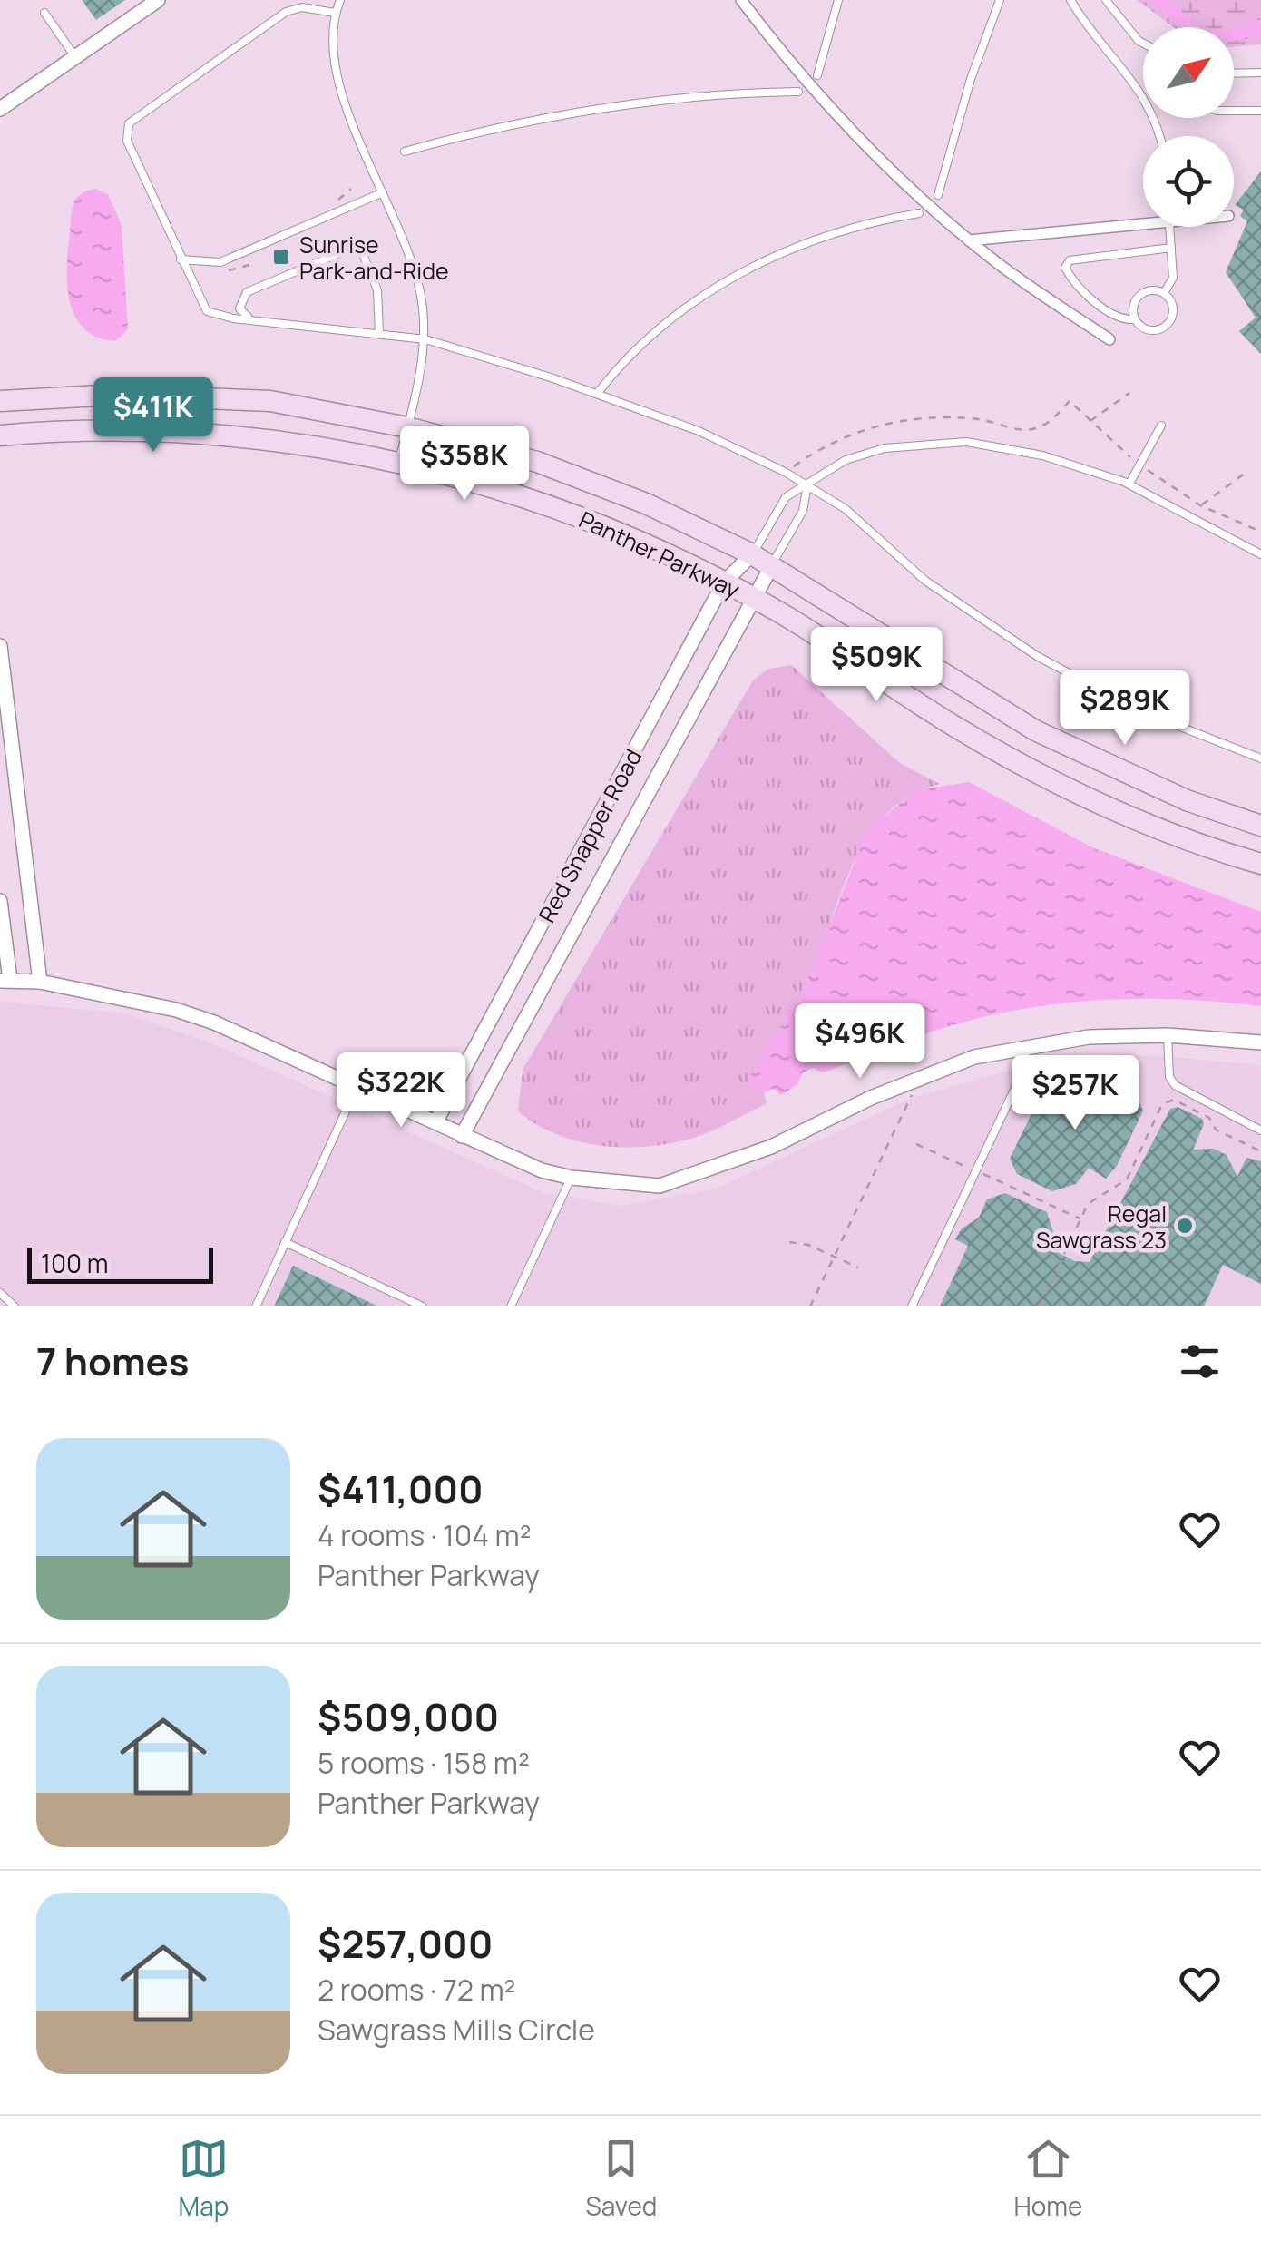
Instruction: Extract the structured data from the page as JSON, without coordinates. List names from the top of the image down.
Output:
{
  "streets": {
    "main road": ["Panther Parkway"],
    "street": ["Red Snapper Road"]
  },
  "crossings": [
    ["Panther Parkway", "Red Snapper Road"]
  ],
  "places": {
    "transit": ["Sunrise Park-and-Ride"],
    "other": ["Regal Sawgrass 23"]
  },
  "scale_bar": "100 m",
  "north": "top right",
  "page": {
    "price": [
      "$411K",
      "$358K",
      "$509K",
      "$289K",
      "$496K",
      "$322K",
      "$257K"
    ],
    "scale": "100 m",
    "heading": "7 homes",
    "list": [
      {
        "name": "$411,000",
        "note": "4 rooms · 104 m² · Panther Parkway"
      },
      {
        "name": "$509,000",
        "note": "5 rooms · 158 m² · Panther Parkway"
      },
      {
        "name": "$257,000",
        "note": "2 rooms · 72 m² · Sawgrass Mills Circle"
      }
    ],
    "tabs": ["Map", "Saved", "Home"]
  }
}
